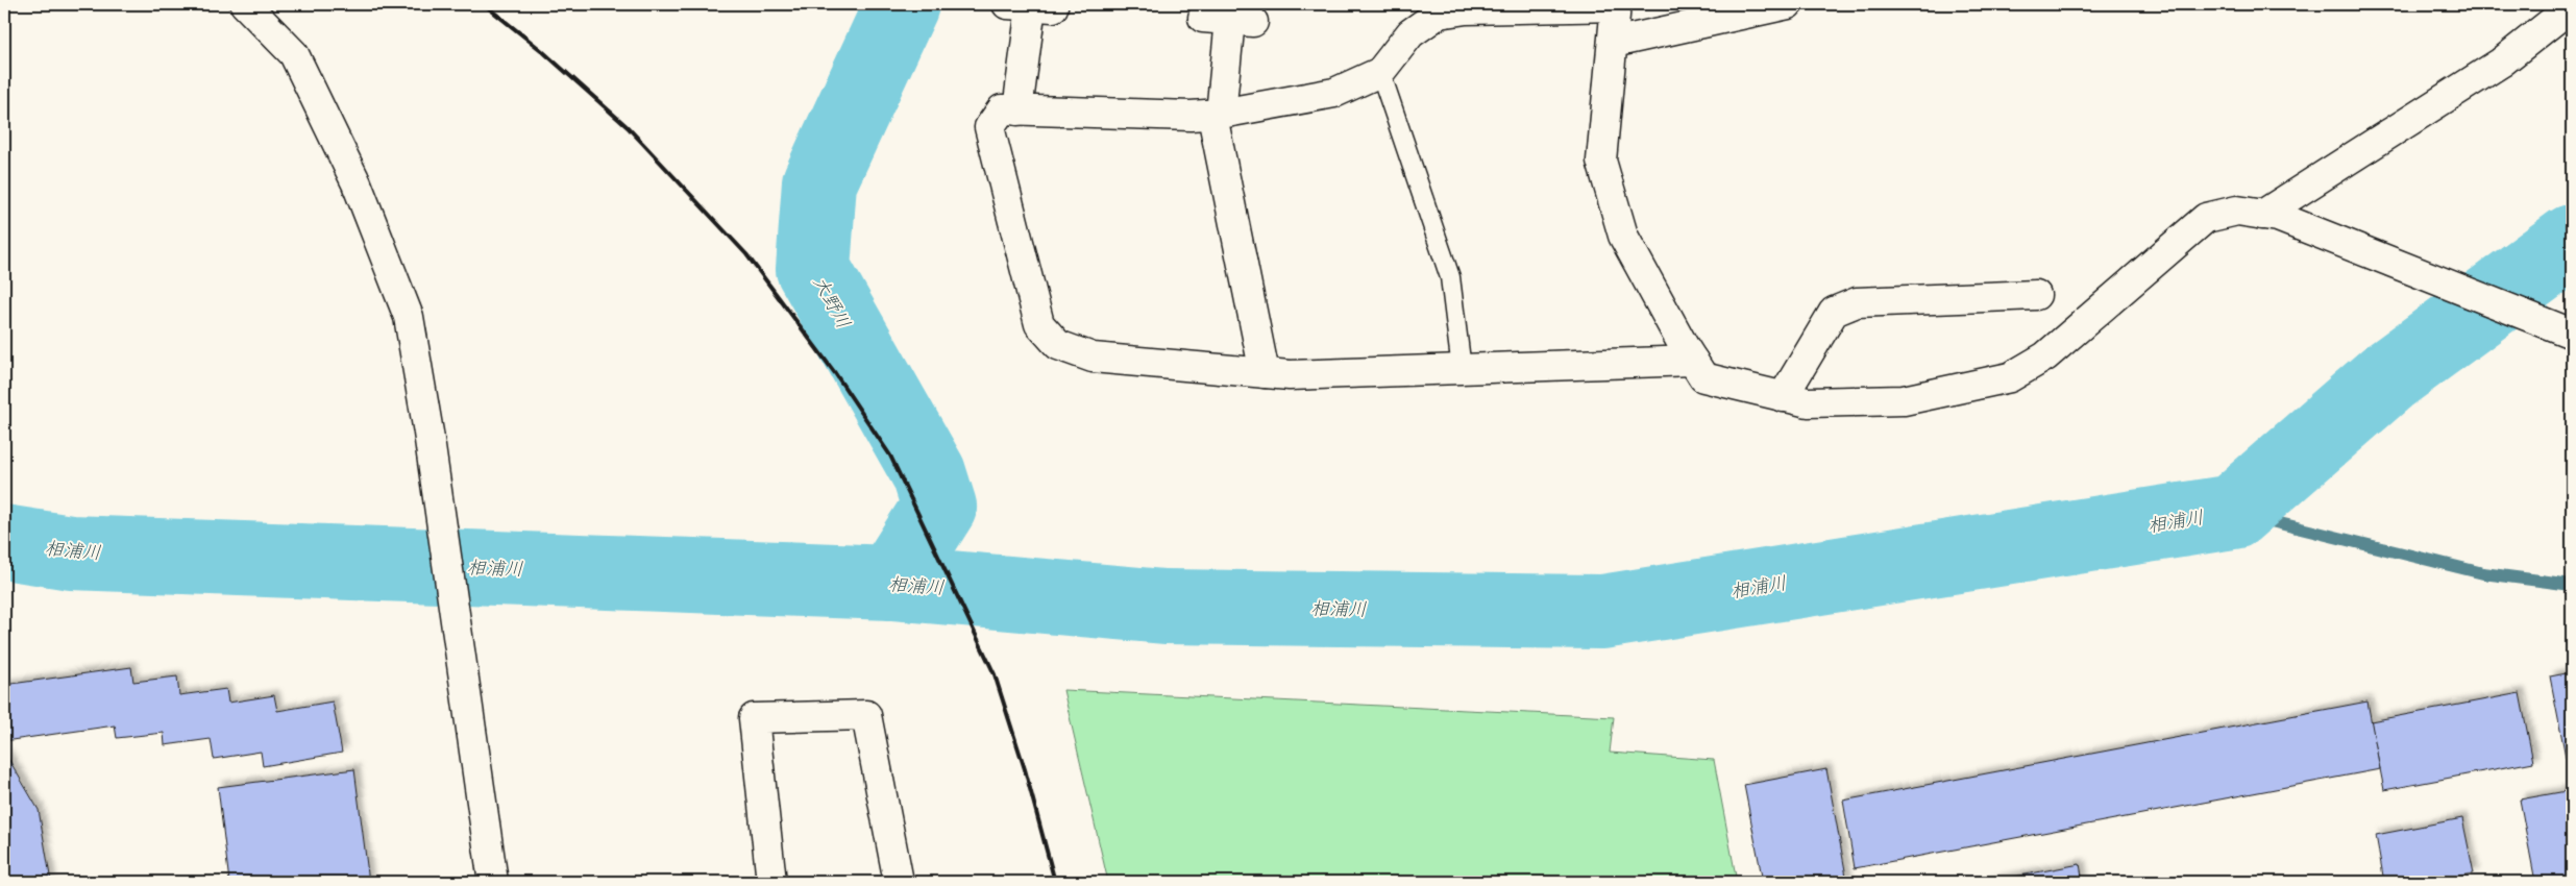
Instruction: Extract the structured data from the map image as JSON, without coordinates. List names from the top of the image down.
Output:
{
  "water": ["大野川", "相浦川"]
}
